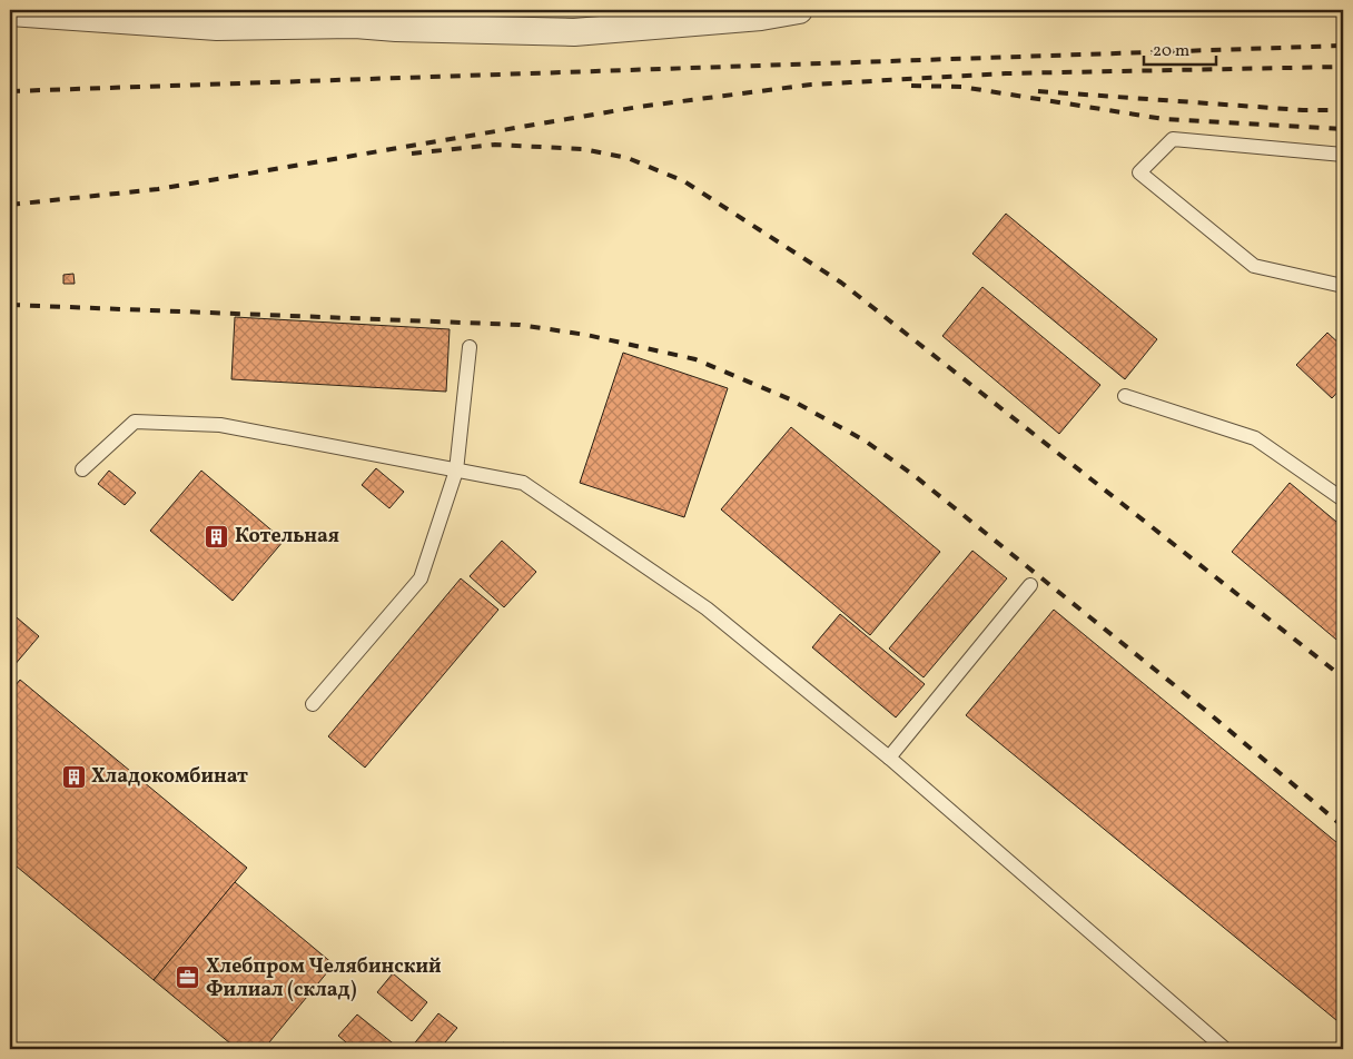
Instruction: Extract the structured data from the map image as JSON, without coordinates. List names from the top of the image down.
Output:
{
  "places": {
    "building": ["Котельная", "Хладокомбинат"],
    "office": ["Хлебпром Челябинский Филиал (склад)"]
  },
  "scale_bar": "20 m"
}
